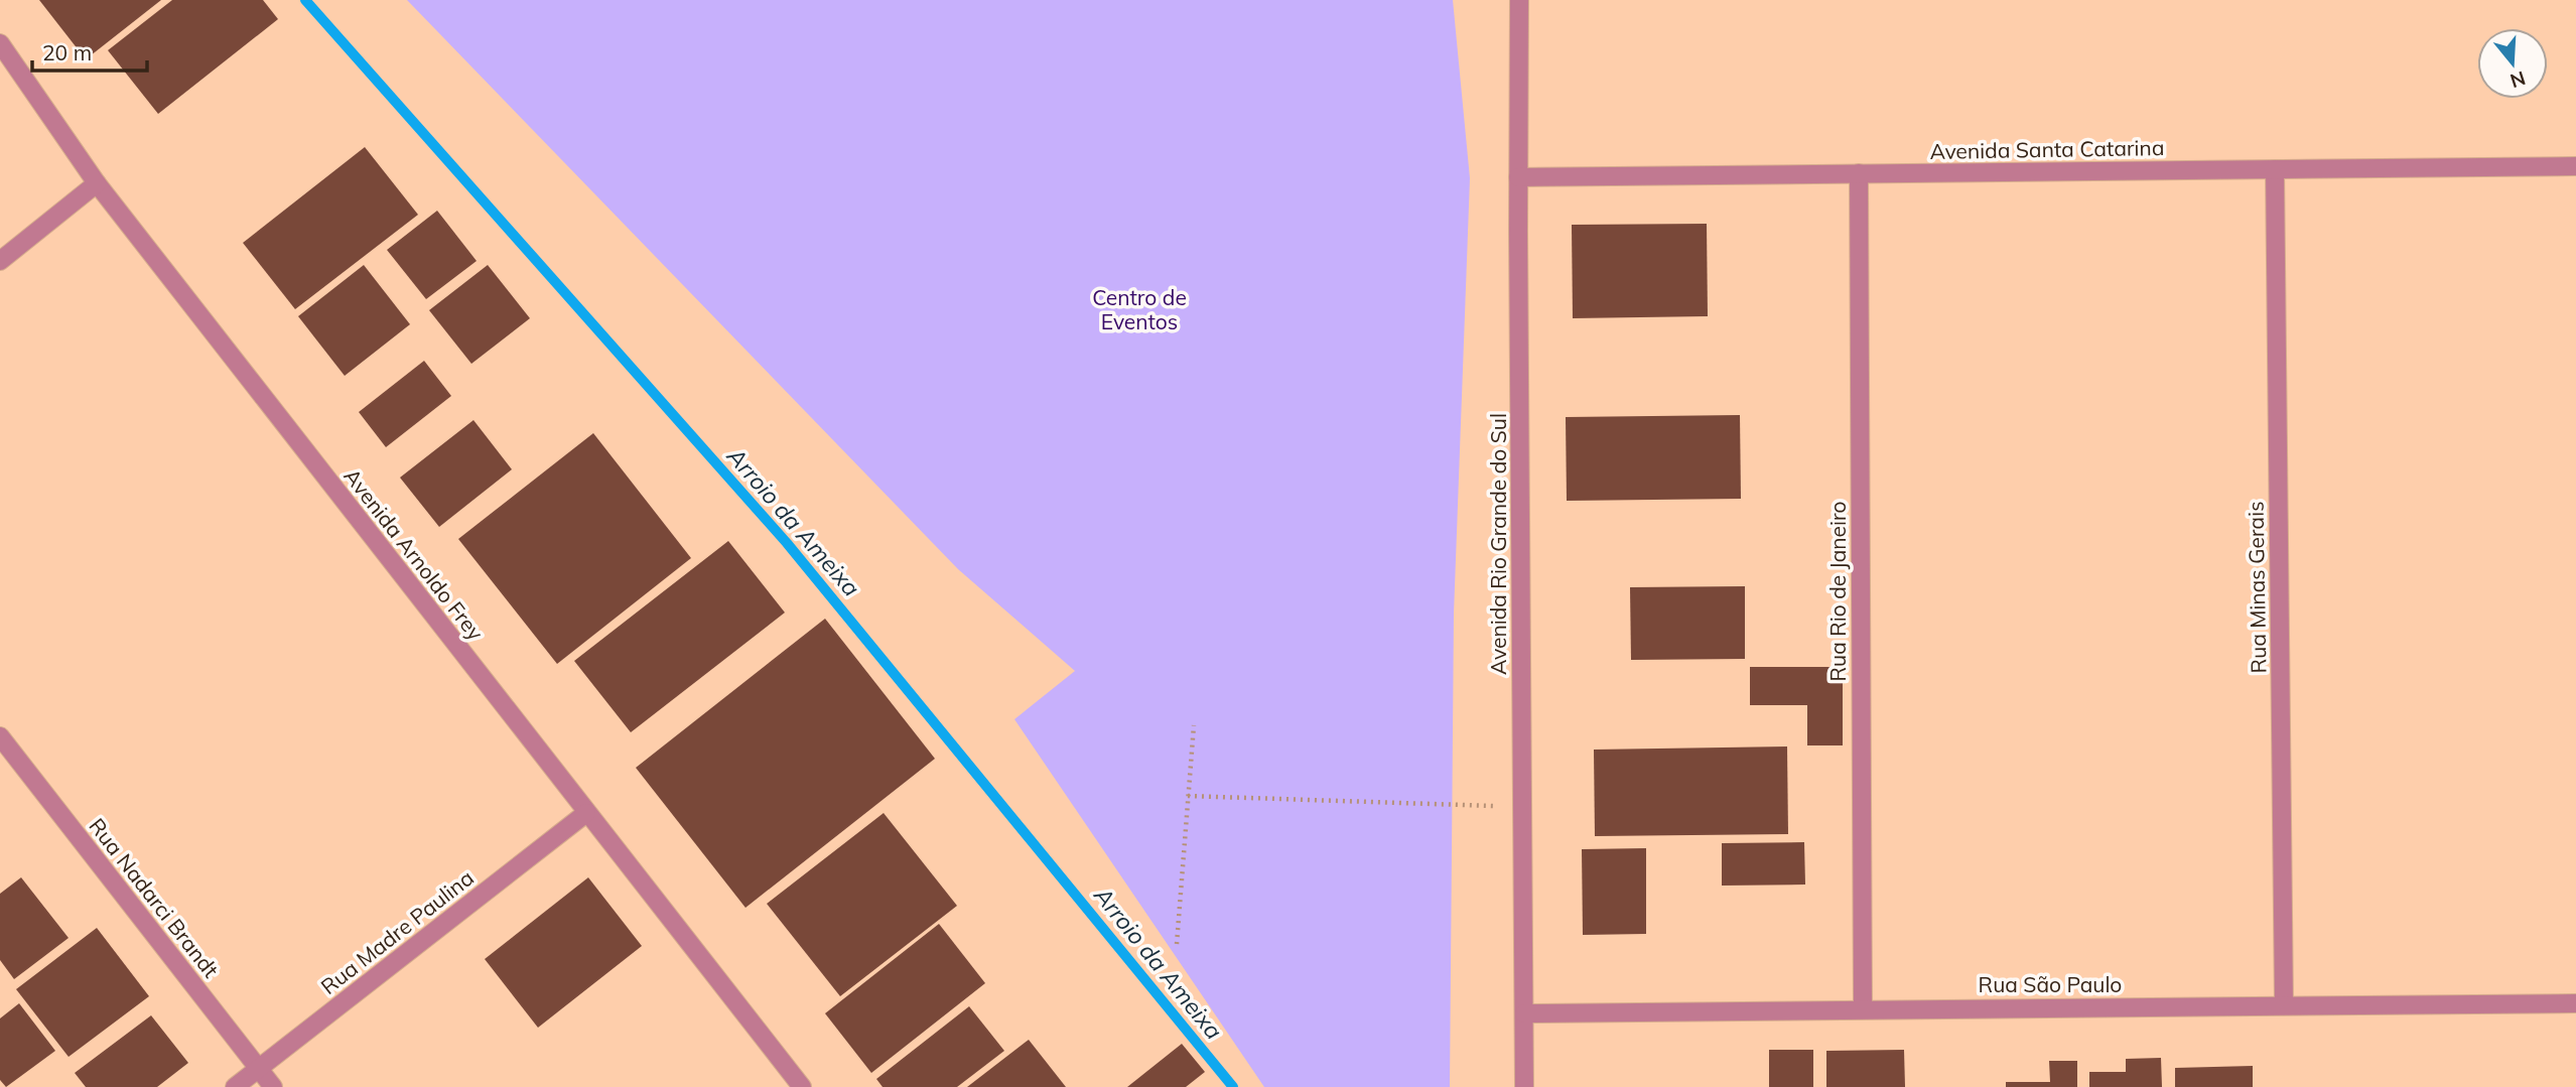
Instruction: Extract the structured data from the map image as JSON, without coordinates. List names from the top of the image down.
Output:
{
  "streets": {
    "street": [
      "Avenida Santa Catarina",
      "Avenida Rio Grande do Sul",
      "Avenida Arnoldo Frey",
      "Rua Minas Gerais",
      "Rua Rio de Janeiro",
      "Rua Nadarci Brandt",
      "Rua Madre Paulina",
      "Rua São Paulo"
    ]
  },
  "crossings": [
    ["Avenida Santa Catarina", "Avenida Rio Grande do Sul"],
    ["Avenida Santa Catarina", "Rua Minas Gerais"],
    ["Avenida Santa Catarina", "Rua Rio de Janeiro"],
    ["Avenida Rio Grande do Sul", "Rua São Paulo"],
    ["Avenida Arnoldo Frey", "Rua Madre Paulina"],
    ["Rua Minas Gerais", "Rua São Paulo"],
    ["Rua Rio de Janeiro", "Rua São Paulo"],
    ["Rua Nadarci Brandt", "Rua Madre Paulina"]
  ],
  "water": ["Arroio da Ameixa"],
  "parks": ["Centro de Eventos"],
  "scale_bar": "20 m",
  "north": "bottom"
}
